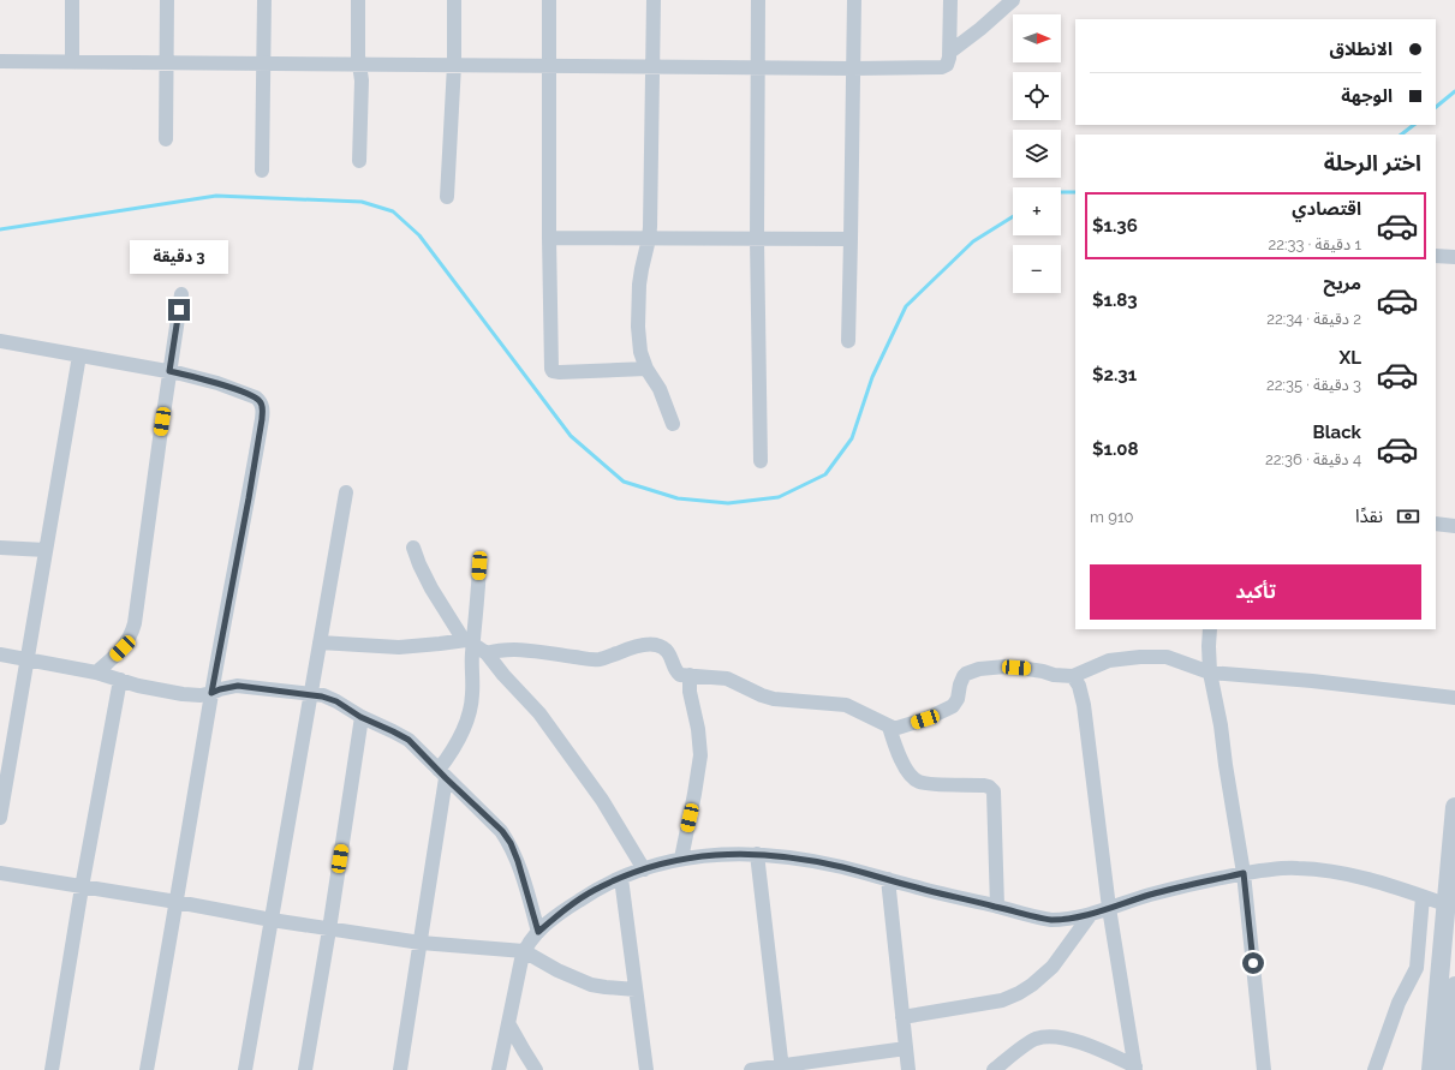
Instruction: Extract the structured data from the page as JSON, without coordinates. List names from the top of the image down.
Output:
{
  "north": "right",
  "page": {
    "map_buttons": ["+", "−"],
    "banner": ["الانطلاق", "الوجهة"],
    "heading": "اختر الرحلة",
    "list": [
      {
        "name": "اقتصادي",
        "note": "1 دقيقة · 22:33",
        "value": "$1.36"
      },
      {
        "name": "مريح",
        "note": "2 دقيقة · 22:34",
        "value": "$1.83"
      },
      {
        "name": "XL",
        "note": "3 دقيقة · 22:35",
        "value": "$2.31"
      },
      {
        "name": "Black",
        "note": "4 دقيقة · 22:36",
        "value": "$1.08"
      }
    ],
    "bubble": "3 دقيقة",
    "pay": ["نقدًا", "910 m"],
    "buttons": "تأكيد"
  }
}
